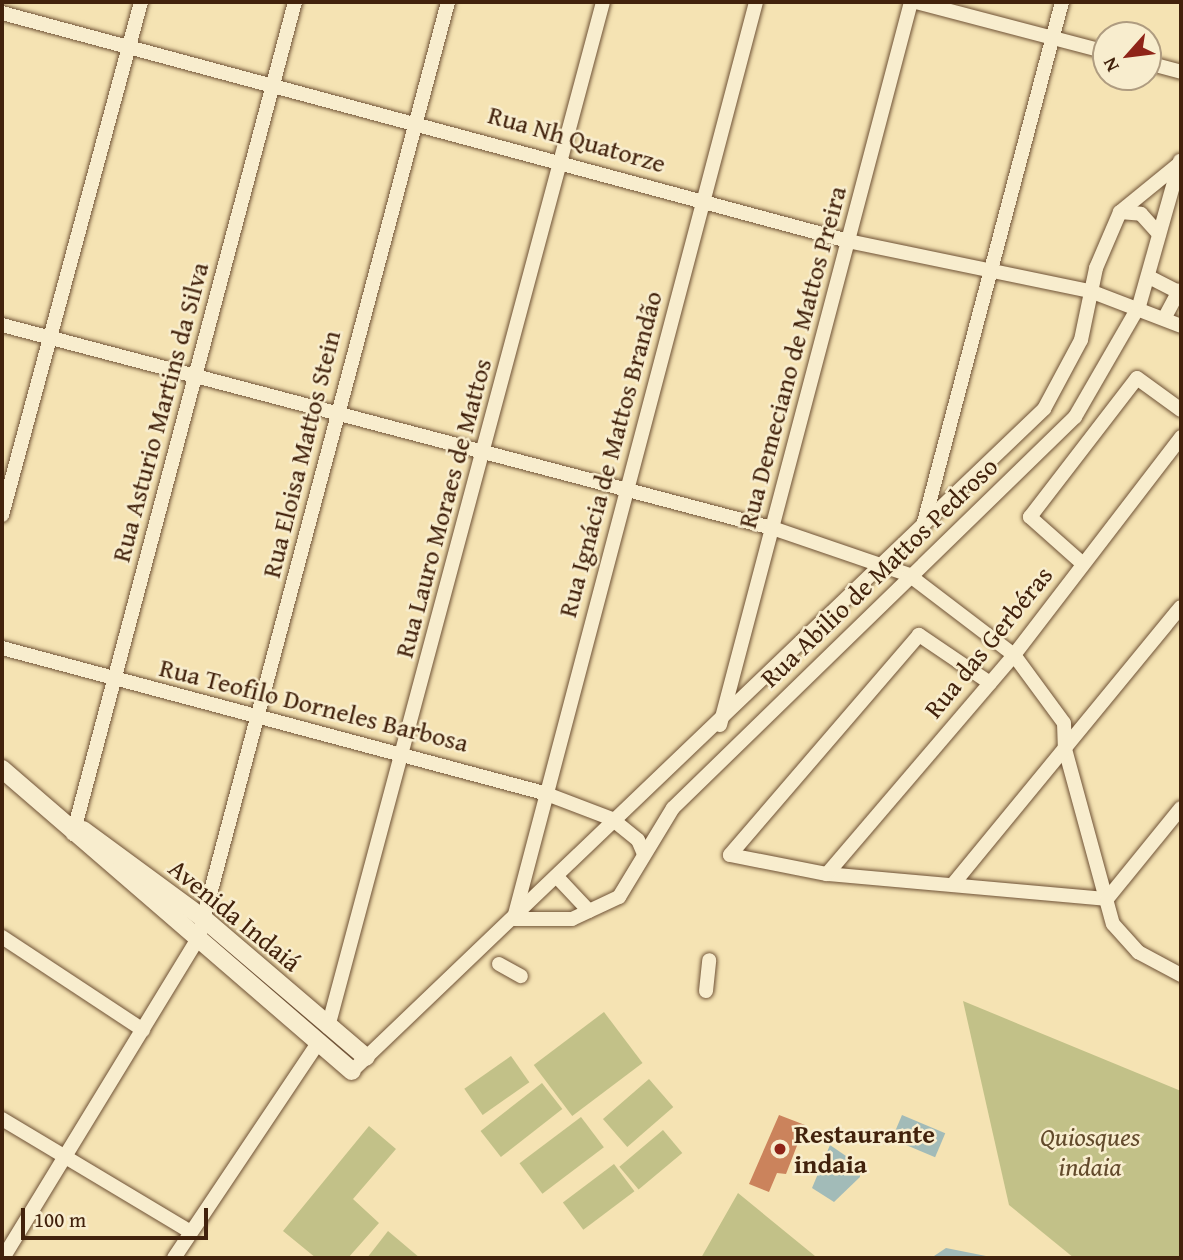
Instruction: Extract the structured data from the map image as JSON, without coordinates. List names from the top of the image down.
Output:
{
  "streets": {
    "street": [
      "Rua Nh Quatorze",
      "Rua Demeciano de Mattos Preira",
      "Rua Asturio Martins da Silva",
      "Rua Eloisa Mattos Stein",
      "Rua Ignácia de Mattos Brandão",
      "Rua Lauro Moraes de Mattos",
      "Rua Abilio de Mattos Pedroso",
      "Rua das Gerbéras",
      "Rua Teofilo Dorneles Barbosa",
      "Avenida Indaiá"
    ]
  },
  "crossings": [
    ["Rua Nh Quatorze", "Rua Demeciano de Mattos Preira"],
    ["Rua Nh Quatorze", "Rua Asturio Martins da Silva"],
    ["Rua Nh Quatorze", "Rua Eloisa Mattos Stein"],
    ["Rua Nh Quatorze", "Rua Ignácia de Mattos Brandão"],
    ["Rua Nh Quatorze", "Rua Lauro Moraes de Mattos"],
    ["Rua Nh Quatorze", "Rua Abilio de Mattos Pedroso"],
    ["Rua Demeciano de Mattos Preira", "Rua Abilio de Mattos Pedroso"],
    ["Rua Asturio Martins da Silva", "Rua Teofilo Dorneles Barbosa"],
    ["Rua Asturio Martins da Silva", "Avenida Indaiá"],
    ["Rua Eloisa Mattos Stein", "Rua Teofilo Dorneles Barbosa"],
    ["Rua Eloisa Mattos Stein", "Avenida Indaiá"],
    ["Rua Ignácia de Mattos Brandão", "Rua Abilio de Mattos Pedroso"],
    ["Rua Ignácia de Mattos Brandão", "Rua Teofilo Dorneles Barbosa"],
    ["Rua Lauro Moraes de Mattos", "Rua Teofilo Dorneles Barbosa"],
    ["Rua Lauro Moraes de Mattos", "Avenida Indaiá"],
    ["Rua Abilio de Mattos Pedroso", "Rua Teofilo Dorneles Barbosa"],
    ["Rua Abilio de Mattos Pedroso", "Avenida Indaiá"]
  ],
  "parks": ["Quiosques indaia"],
  "places": ["Restaurante indaia"],
  "scale_bar": "100 m",
  "north": "bottom left"
}
